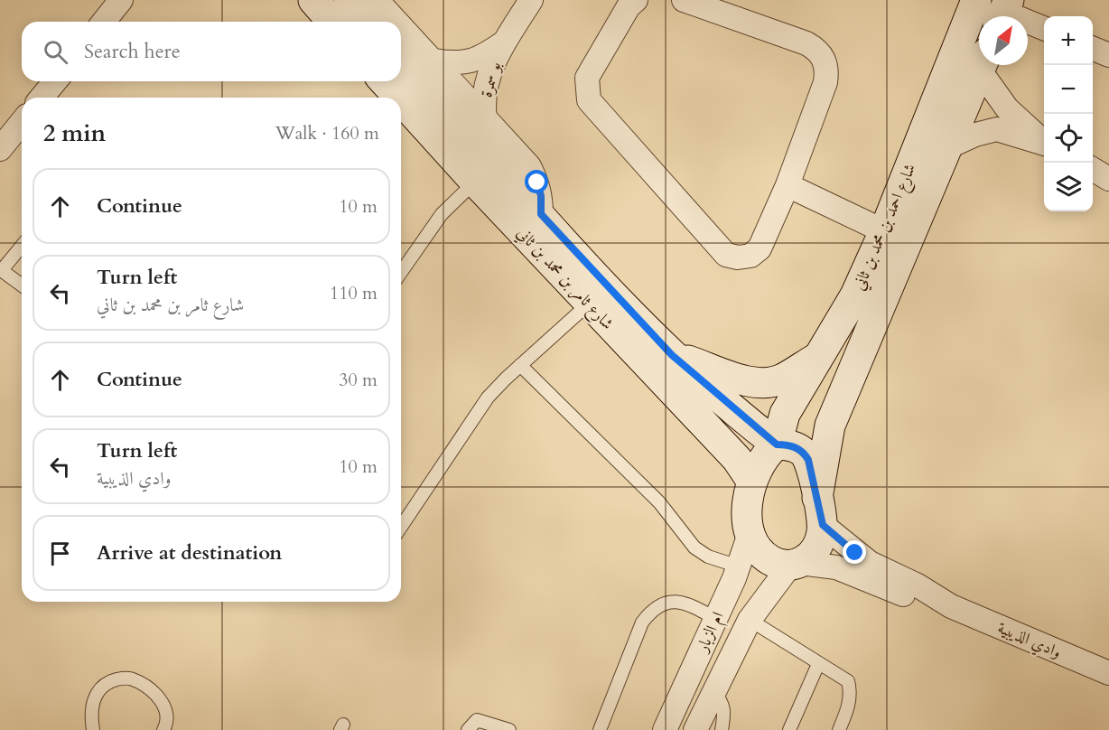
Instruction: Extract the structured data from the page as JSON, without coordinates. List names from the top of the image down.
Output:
{
  "streets": {
    "street": [
      "بو سمرة",
      "شارع احمد بن محمد بن ثاني",
      "شارع ثامر بن محمد بن ثاني",
      "ام الزبار",
      "وادي الذيبية"
    ]
  },
  "crossings": [
    ["شارع احمد بن محمد بن ثاني", "شارع ثامر بن محمد بن ثاني"],
    ["شارع احمد بن محمد بن ثاني", "ام الزبار"],
    ["شارع احمد بن محمد بن ثاني", "وادي الذيبية"],
    ["شارع ثامر بن محمد بن ثاني", "ام الزبار"],
    ["شارع ثامر بن محمد بن ثاني", "وادي الذيبية"],
    ["ام الزبار", "وادي الذيبية"]
  ],
  "north": "top right",
  "page": {
    "map_buttons": ["+", "−"],
    "search": "Search here",
    "heading": ["2 min", "Walk · 160 m"],
    "list": [
      ["Continue", "10 m"],
      ["Turn left", "شارع ثامر بن محمد بن ثاني", "110 m"],
      ["Continue", "30 m"],
      ["Turn left", "وادي الذيبية", "10 m"],
      "Arrive at destination"
    ]
  }
}
